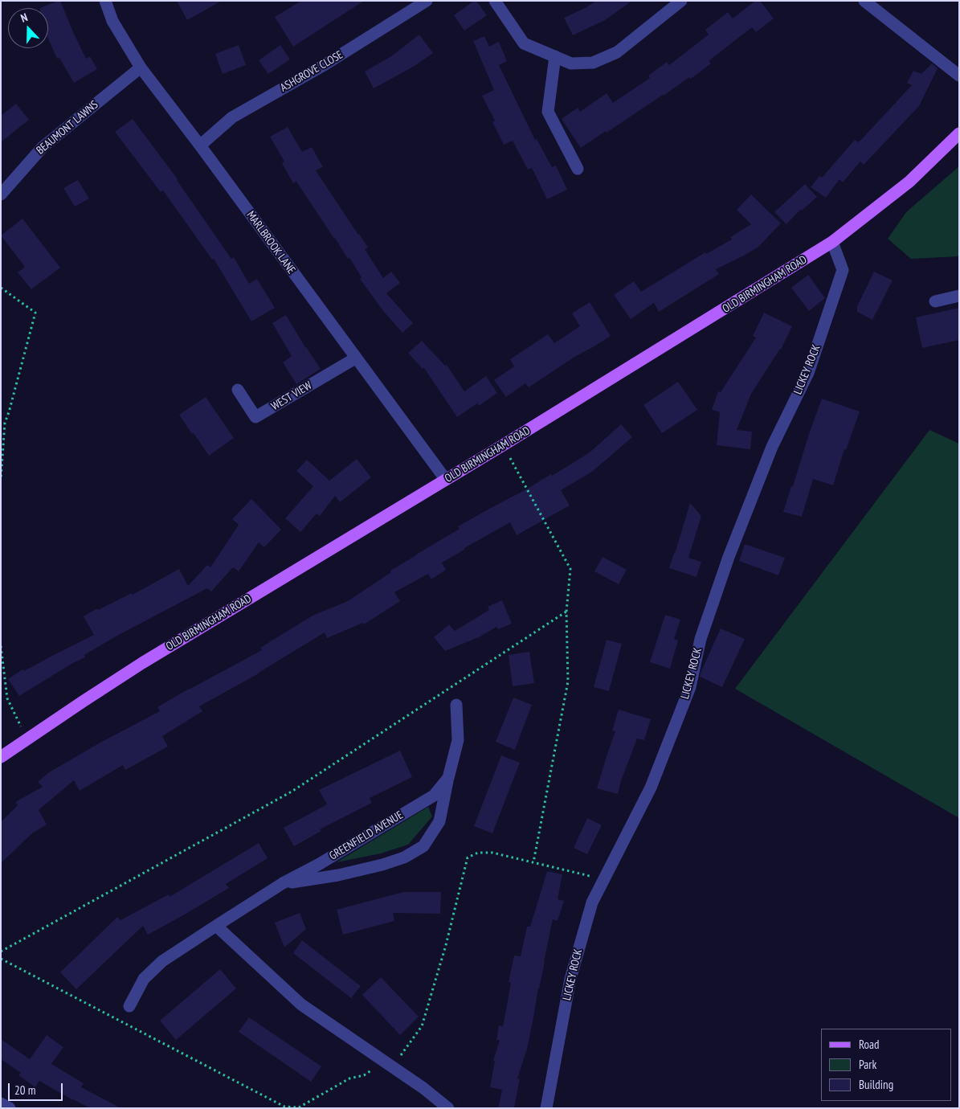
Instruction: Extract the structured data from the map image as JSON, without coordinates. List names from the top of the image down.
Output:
{
  "streets": {
    "main road": ["OLD BIRMINGHAM ROAD"],
    "street": [
      "ASHGROVE CLOSE",
      "BEAUMONT LAWNS",
      "MARLBROOK LANE",
      "LICKEY ROCK",
      "WEST VIEW",
      "GREENFIELD AVENUE"
    ]
  },
  "crossings": [
    ["ASHGROVE CLOSE", "MARLBROOK LANE"],
    ["BEAUMONT LAWNS", "MARLBROOK LANE"],
    ["MARLBROOK LANE", "OLD BIRMINGHAM ROAD"],
    ["MARLBROOK LANE", "WEST VIEW"],
    ["OLD BIRMINGHAM ROAD", "LICKEY ROCK"]
  ],
  "legend": ["Road", "Park", "Building"],
  "scale_bar": "20 m",
  "north": "top"
}
